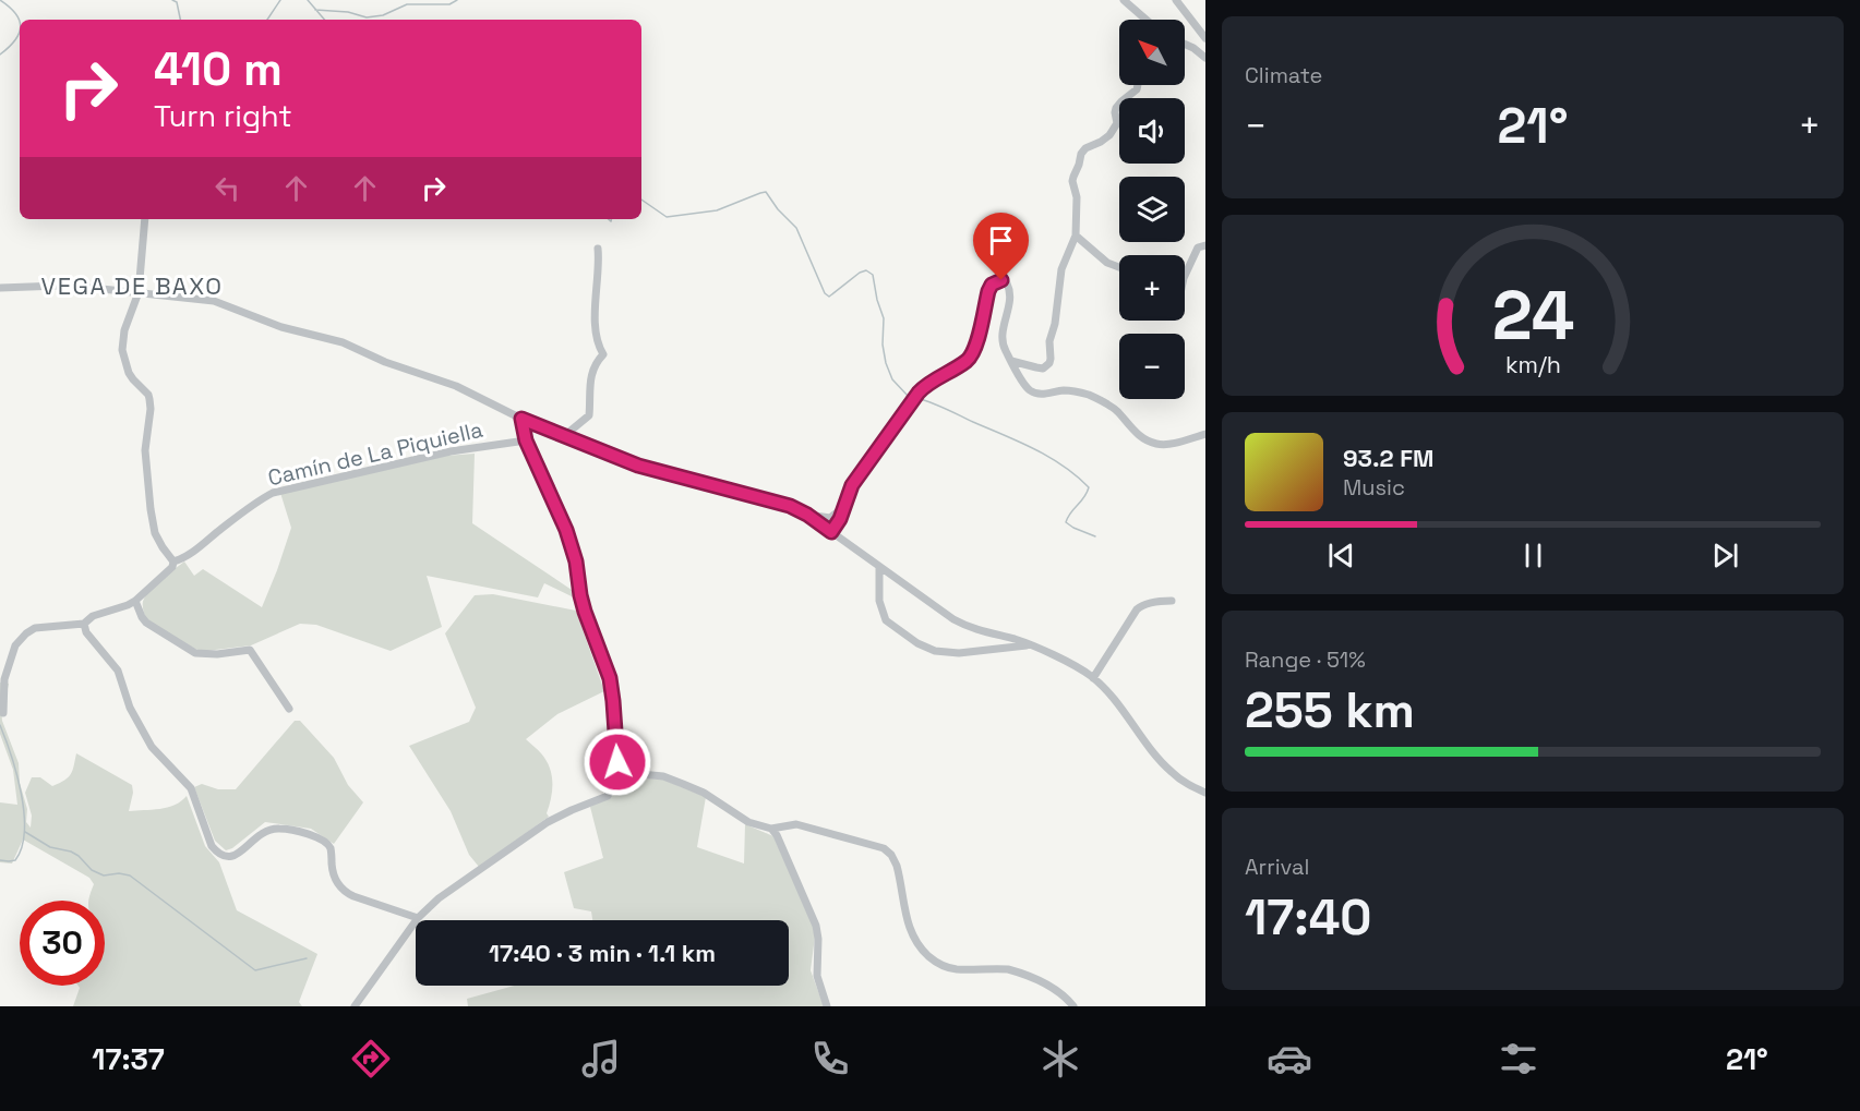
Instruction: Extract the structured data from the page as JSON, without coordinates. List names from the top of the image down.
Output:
{
  "streets": {
    "street": ["Camín de La Piquiella"]
  },
  "districts": ["VEGA DE BAXO"],
  "north": "top left",
  "page": {
    "tile": [
      "Climate",
      ["Range · 51%", "255 km"],
      ["Arrival", "17:40"]
    ],
    "map_buttons": ["+", "−"],
    "turn": ["410 m", "Turn right"],
    "heat": ["−", "21°", "+"],
    "song": ["93.2 FM", "Music"],
    "limit": "30",
    "trip": "17:40 · 3 min · 1.1 km",
    "tabs": ["17:37", "21°"],
    "gauge": ["24", "km/h"]
  }
}
